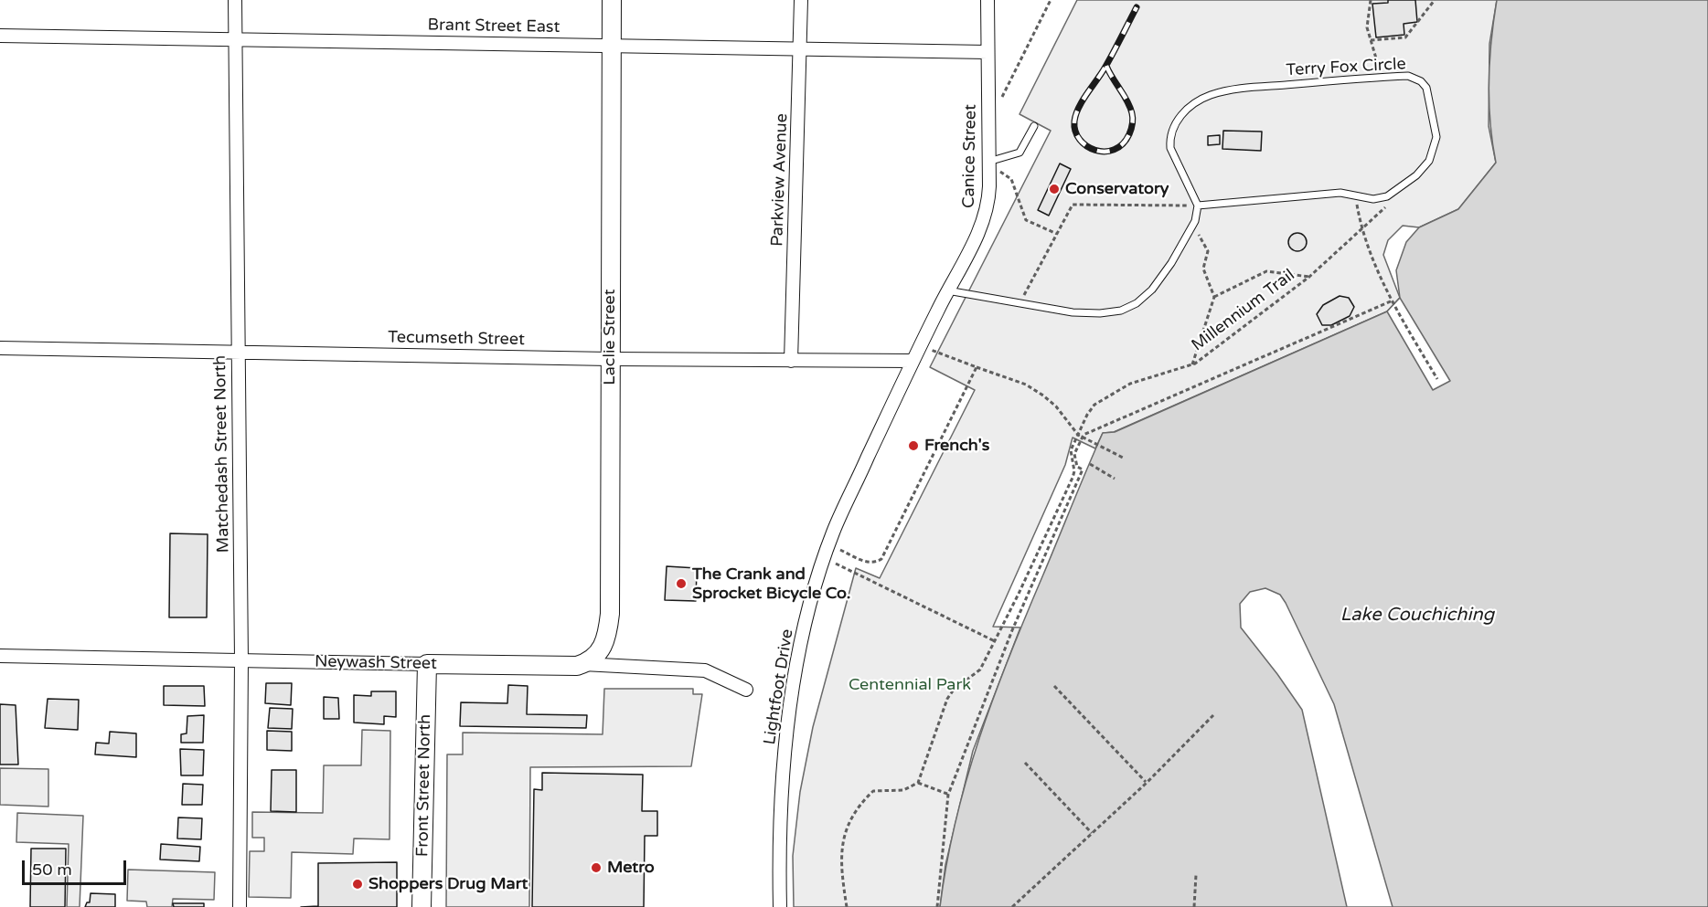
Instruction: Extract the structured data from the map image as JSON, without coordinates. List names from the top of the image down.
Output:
{
  "streets": {
    "main road": ["Laclie Street", "Neywash Street", "Front Street North"],
    "street": [
      "Brant Street East",
      "Canice Street",
      "Parkview Avenue",
      "Tecumseth Street",
      "Matchedash Street North",
      "Lightfoot Drive"
    ],
    "lane": ["Terry Fox Circle"],
    "path": ["Millennium Trail"]
  },
  "crossings": [
    ["Brant Street East", "Canice Street"],
    ["Brant Street East", "Parkview Avenue"],
    ["Brant Street East", "Laclie Street"],
    ["Brant Street East", "Matchedash Street North"],
    ["Canice Street", "Tecumseth Street"],
    ["Canice Street", "Lightfoot Drive"],
    ["Parkview Avenue", "Tecumseth Street"],
    ["Laclie Street", "Tecumseth Street"],
    ["Laclie Street", "Neywash Street"],
    ["Tecumseth Street", "Matchedash Street North"],
    ["Tecumseth Street", "Lightfoot Drive"],
    ["Matchedash Street North", "Neywash Street"],
    ["Neywash Street", "Front Street North"]
  ],
  "water": ["Lake Couchiching"],
  "parks": ["Centennial Park"],
  "places": [
    "Conservatory",
    "French's",
    "The Crank and Sprocket Bicycle Co.",
    "Metro",
    "Shoppers Drug Mart"
  ],
  "scale_bar": "50 m"
}
